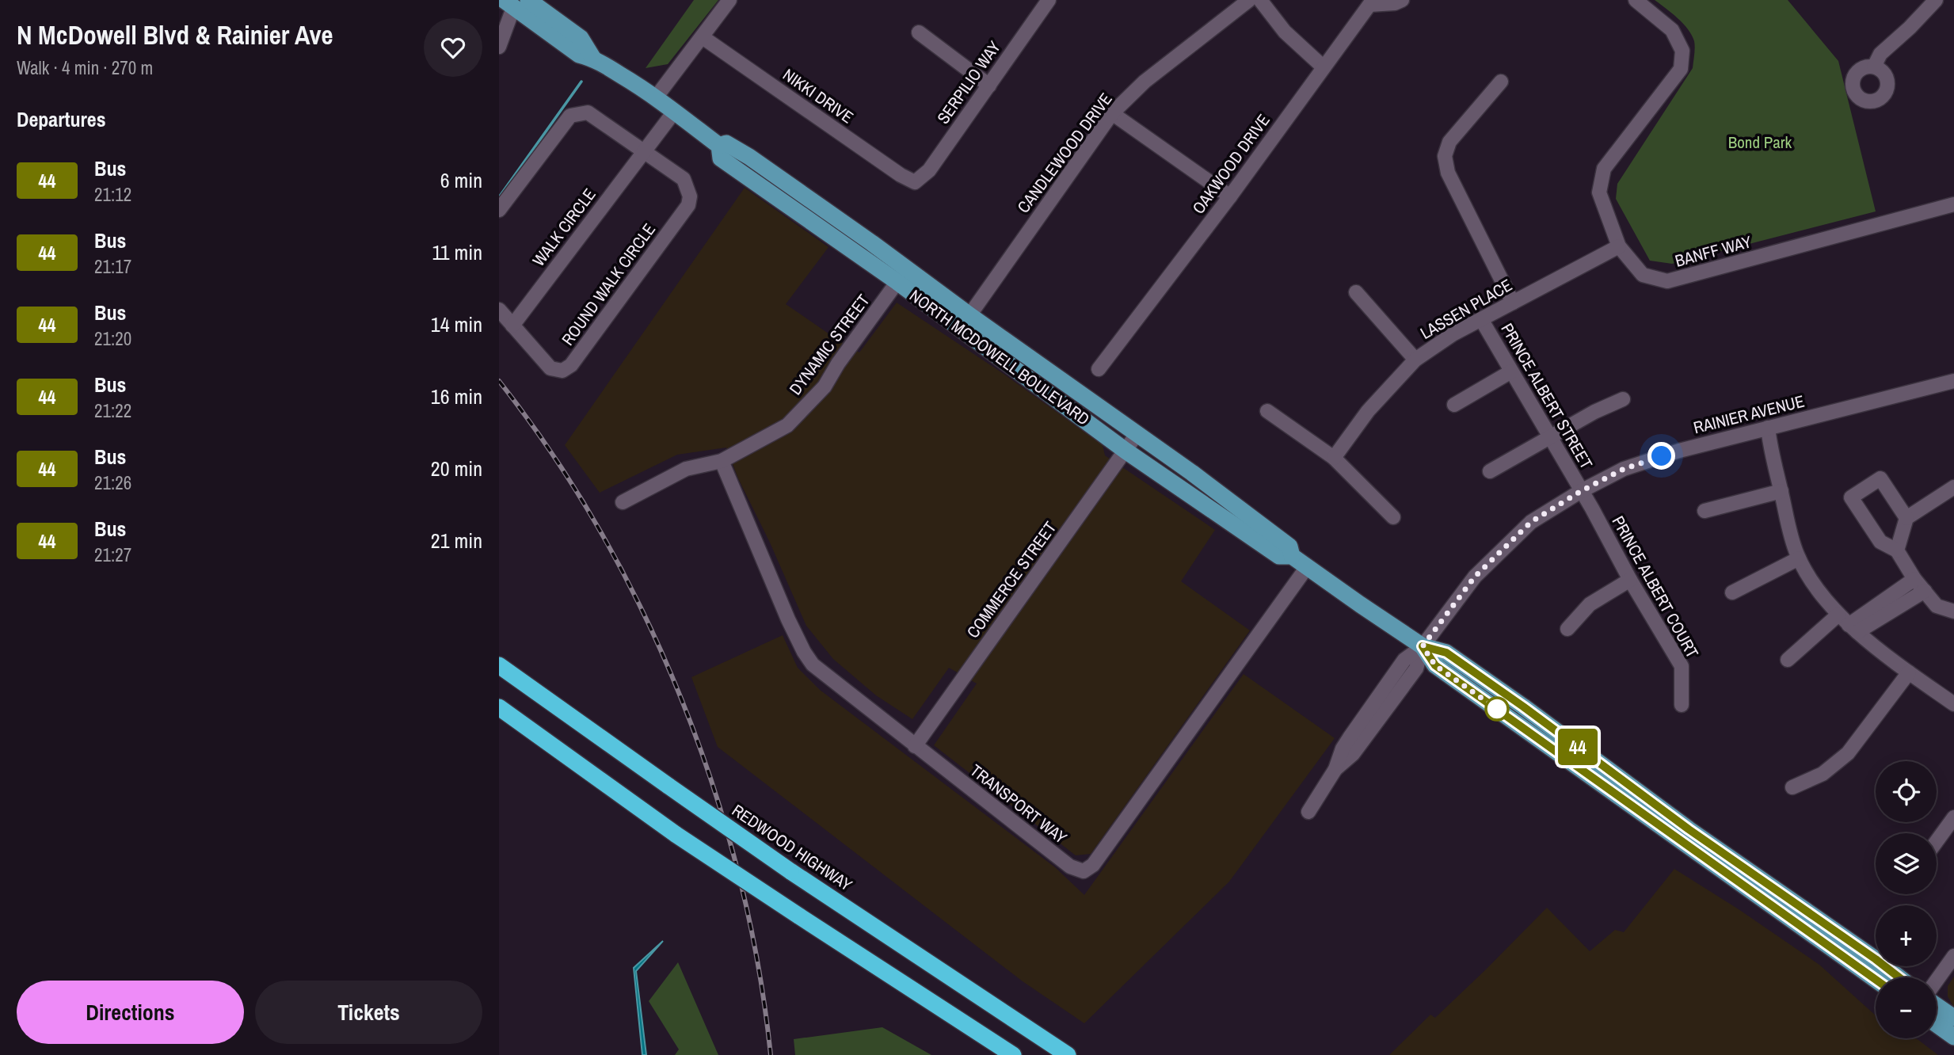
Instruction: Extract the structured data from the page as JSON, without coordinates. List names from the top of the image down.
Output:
{
  "streets": {
    "highway": ["REDWOOD HIGHWAY"],
    "main road": ["NORTH MCDOWELL BOULEVARD"],
    "street": [
      "SERPILIO WAY",
      "NIKKI DRIVE",
      "CANDLEWOOD DRIVE",
      "OAKWOOD DRIVE",
      "WALK CIRCLE",
      "BANFF WAY",
      "ROUND WALK CIRCLE",
      "LASSEN PLACE",
      "DYNAMIC STREET",
      "PRINCE ALBERT STREET",
      "RAINIER AVENUE",
      "COMMERCE STREET",
      "PRINCE ALBERT COURT",
      "TRANSPORT WAY"
    ]
  },
  "crossings": [
    ["SERPILIO WAY", "NIKKI DRIVE"],
    ["CANDLEWOOD DRIVE", "NORTH MCDOWELL BOULEVARD"],
    ["WALK CIRCLE", "ROUND WALK CIRCLE"],
    ["BANFF WAY", "LASSEN PLACE"],
    ["LASSEN PLACE", "PRINCE ALBERT STREET"],
    ["DYNAMIC STREET", "NORTH MCDOWELL BOULEVARD"],
    ["DYNAMIC STREET", "TRANSPORT WAY"],
    ["NORTH MCDOWELL BOULEVARD", "RAINIER AVENUE"],
    ["NORTH MCDOWELL BOULEVARD", "COMMERCE STREET"],
    ["NORTH MCDOWELL BOULEVARD", "TRANSPORT WAY"],
    ["PRINCE ALBERT STREET", "RAINIER AVENUE"],
    ["PRINCE ALBERT STREET", "PRINCE ALBERT COURT"],
    ["RAINIER AVENUE", "PRINCE ALBERT COURT"],
    ["COMMERCE STREET", "TRANSPORT WAY"]
  ],
  "parks": ["Bond Park"],
  "lines": ["bus line 44"],
  "page": {
    "heading": [
      ["N McDowell Blvd & Rainier Ave", "Walk · 4 min · 270 m"],
      "Departures"
    ],
    "on_map": "44",
    "list": [
      {
        "mark": "44",
        "name": "Bus",
        "note": "21:12",
        "value": "6 min"
      },
      {
        "mark": "44",
        "name": "Bus",
        "note": "21:17",
        "value": "11 min"
      },
      {
        "mark": "44",
        "name": "Bus",
        "note": "21:20",
        "value": "14 min"
      },
      {
        "mark": "44",
        "name": "Bus",
        "note": "21:22",
        "value": "16 min"
      },
      {
        "mark": "44",
        "name": "Bus",
        "note": "21:26",
        "value": "20 min"
      },
      {
        "mark": "44",
        "name": "Bus",
        "note": "21:27",
        "value": "21 min"
      }
    ],
    "map_buttons": ["+", "−"],
    "buttons": ["Directions", "Tickets"]
  }
}
